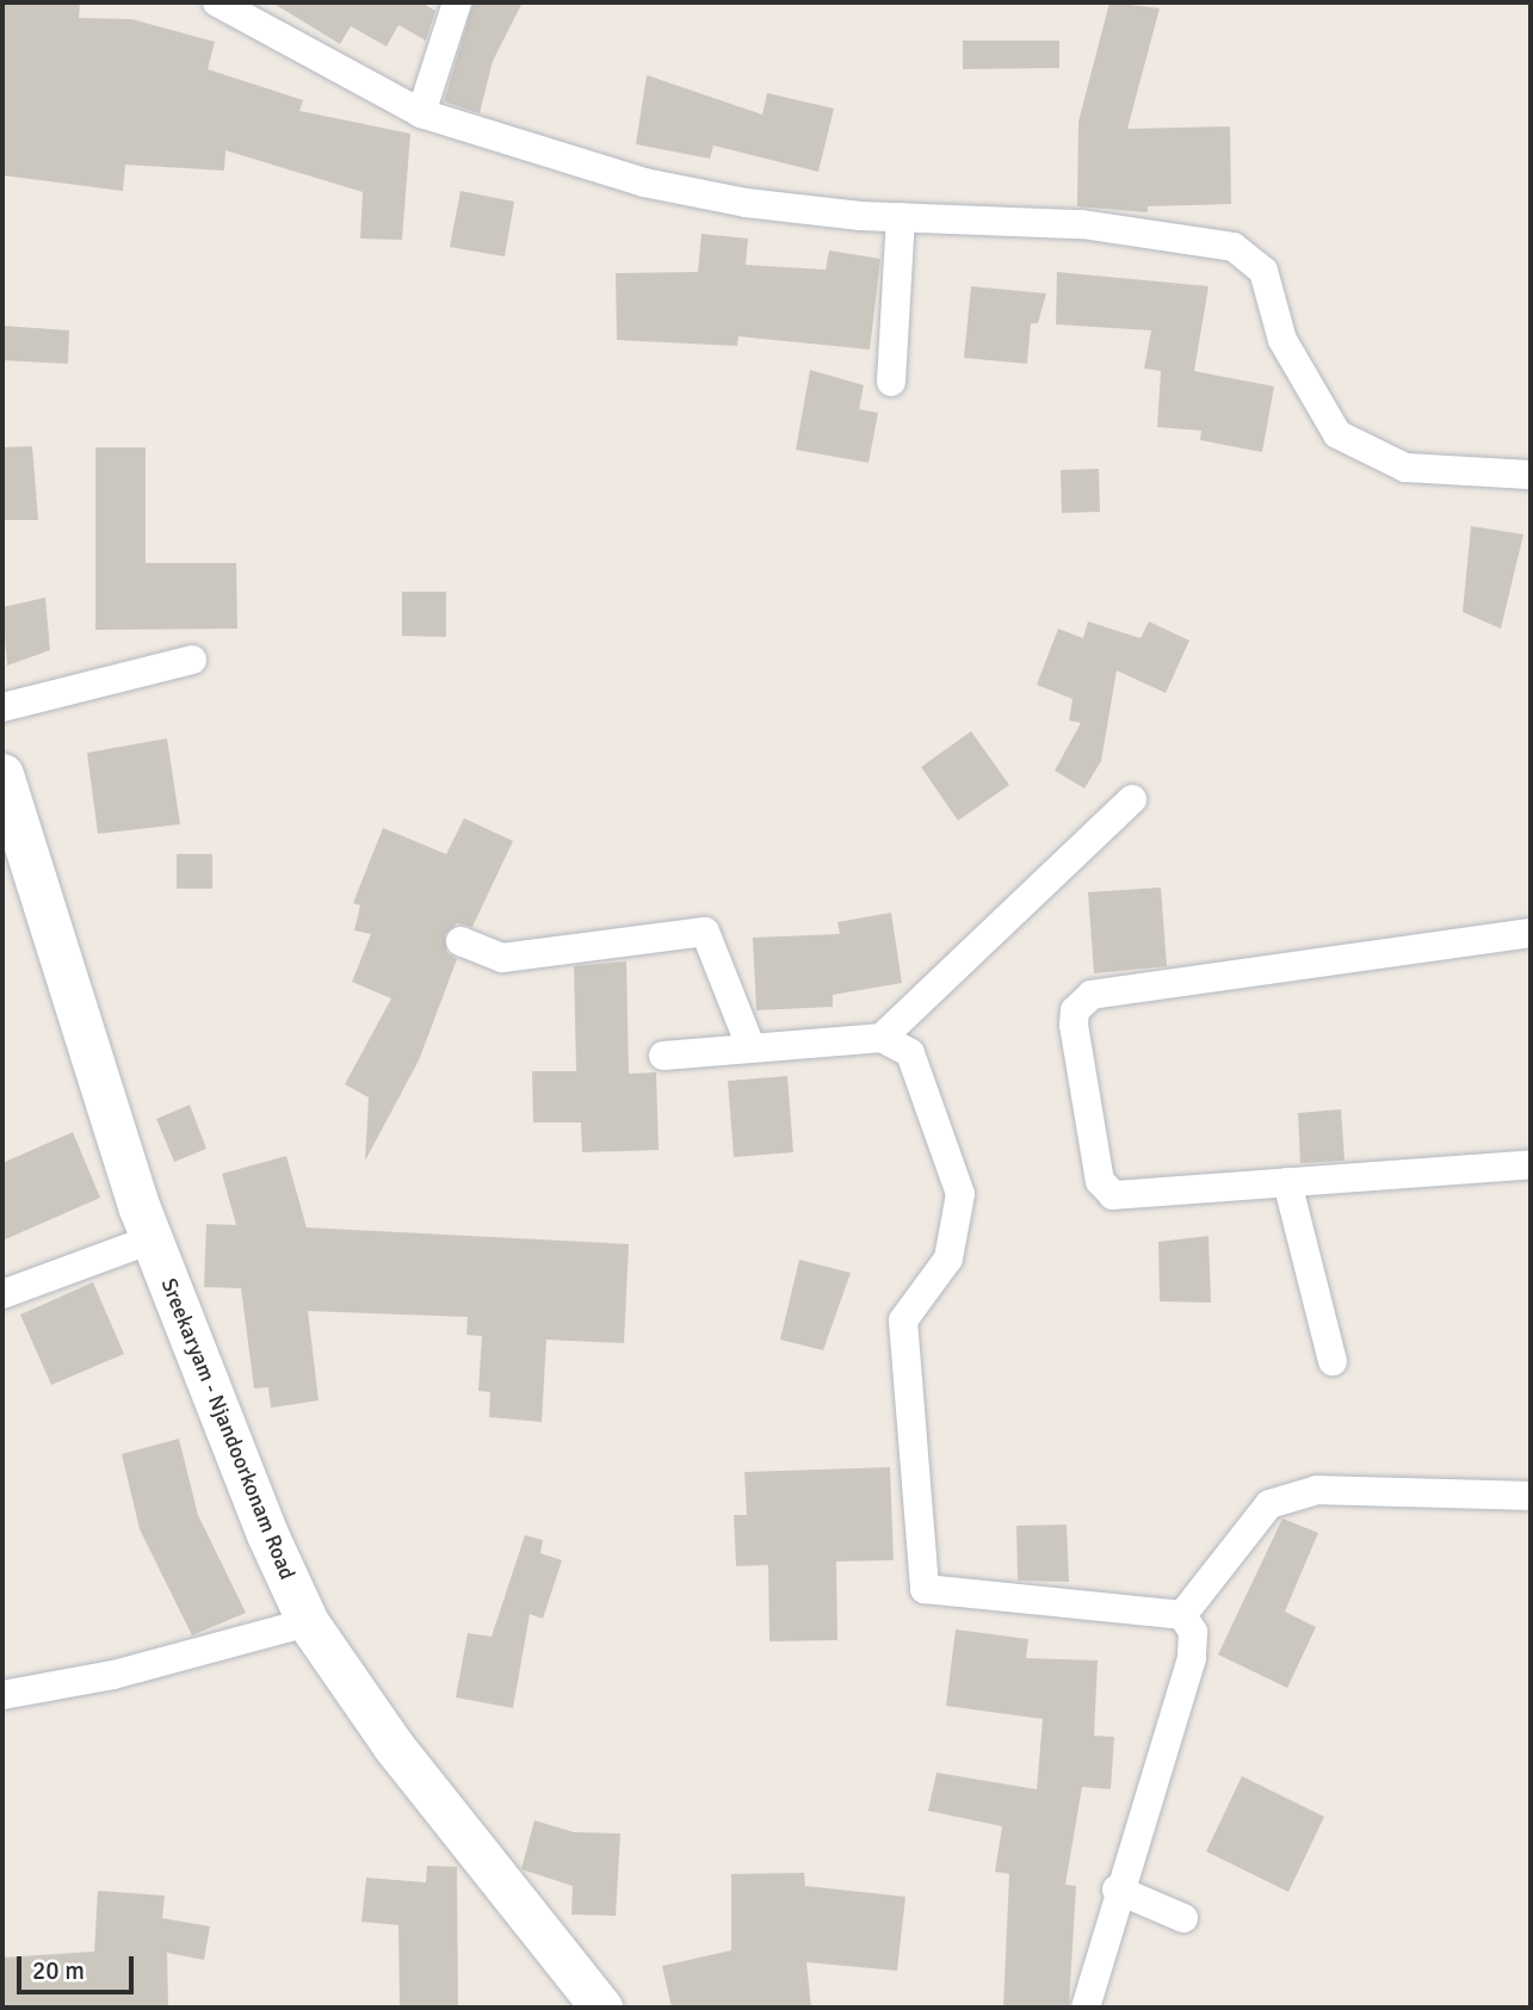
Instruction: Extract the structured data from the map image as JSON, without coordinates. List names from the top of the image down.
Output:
{
  "streets": {
    "main road": ["Sreekaryam - Njandoorkonam Road"]
  },
  "scale_bar": "20 m"
}
